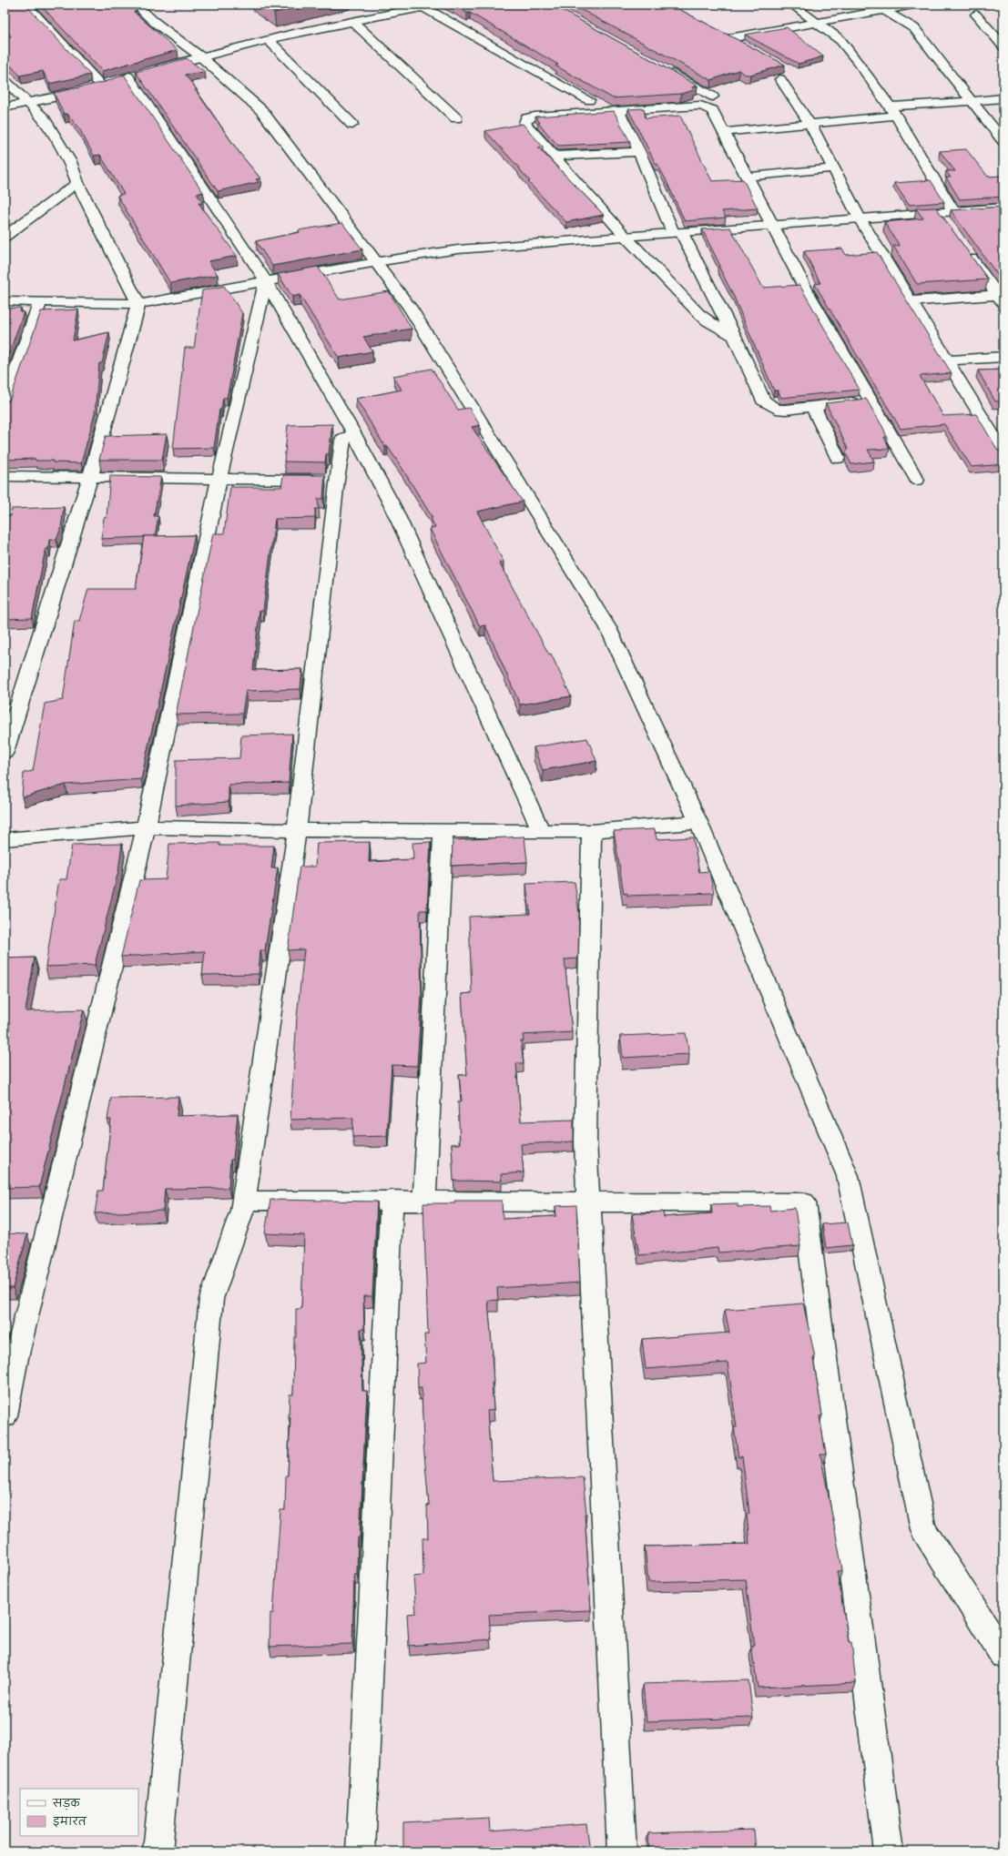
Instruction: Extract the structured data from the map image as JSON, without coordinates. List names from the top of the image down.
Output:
{
  "legend": ["सड़क", "इमारत"]
}
